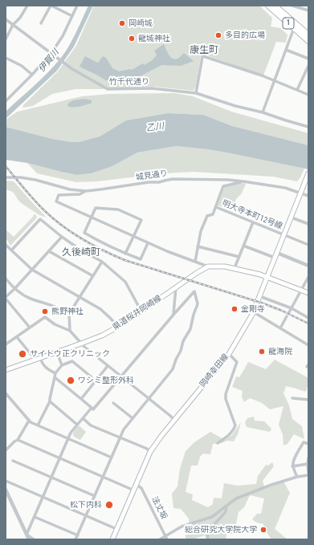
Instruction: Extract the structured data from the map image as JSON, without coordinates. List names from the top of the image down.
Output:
{
  "streets": {
    "highway": ["1"],
    "main road": ["県道桜井岡崎線", "岡崎幸田線"],
    "street": [
      "竹千代通り",
      "城見通り",
      "明大寺本町12号線",
      "法丈坂"
    ]
  },
  "crossings": [
    ["城見通り", "岡崎幸田線"],
    ["明大寺本町12号線", "岡崎幸田線"],
    ["岡崎幸田線", "法丈坂"]
  ],
  "districts": ["康生町", "久後崎町"],
  "water": ["伊賀川", "乙川"],
  "places": [
    "岡崎城",
    "多目的広場",
    "龍城神社",
    "金剛寺",
    "熊野神社",
    "龍海院",
    "サイトウ正クリニック",
    "ワシミ整形外科",
    "松下内科",
    "総合研究大学院大学"
  ]
}
